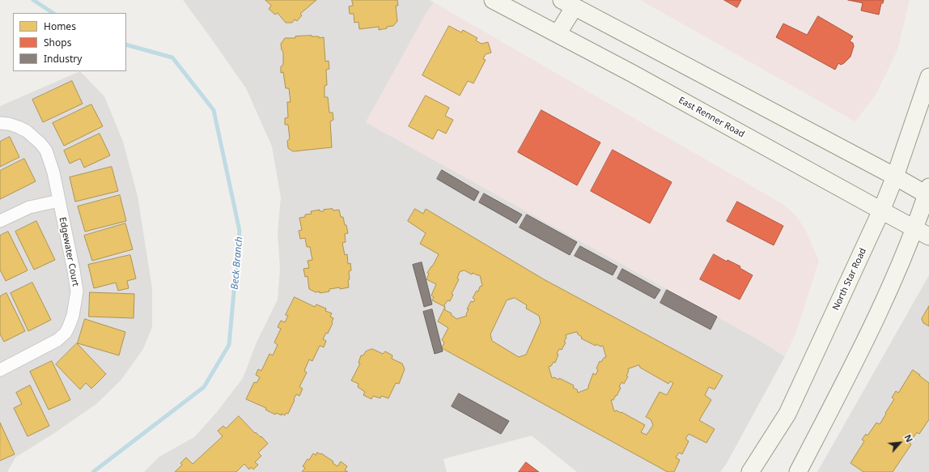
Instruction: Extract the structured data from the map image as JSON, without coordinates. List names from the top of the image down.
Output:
{
  "streets": {
    "main road": ["East Renner Road", "North Star Road"],
    "street": ["Edgewater Court"]
  },
  "crossings": [
    ["East Renner Road", "North Star Road"]
  ],
  "water": ["Beck Branch"],
  "legend": ["Homes", "Shops", "Industry"],
  "north": "top right"
}
